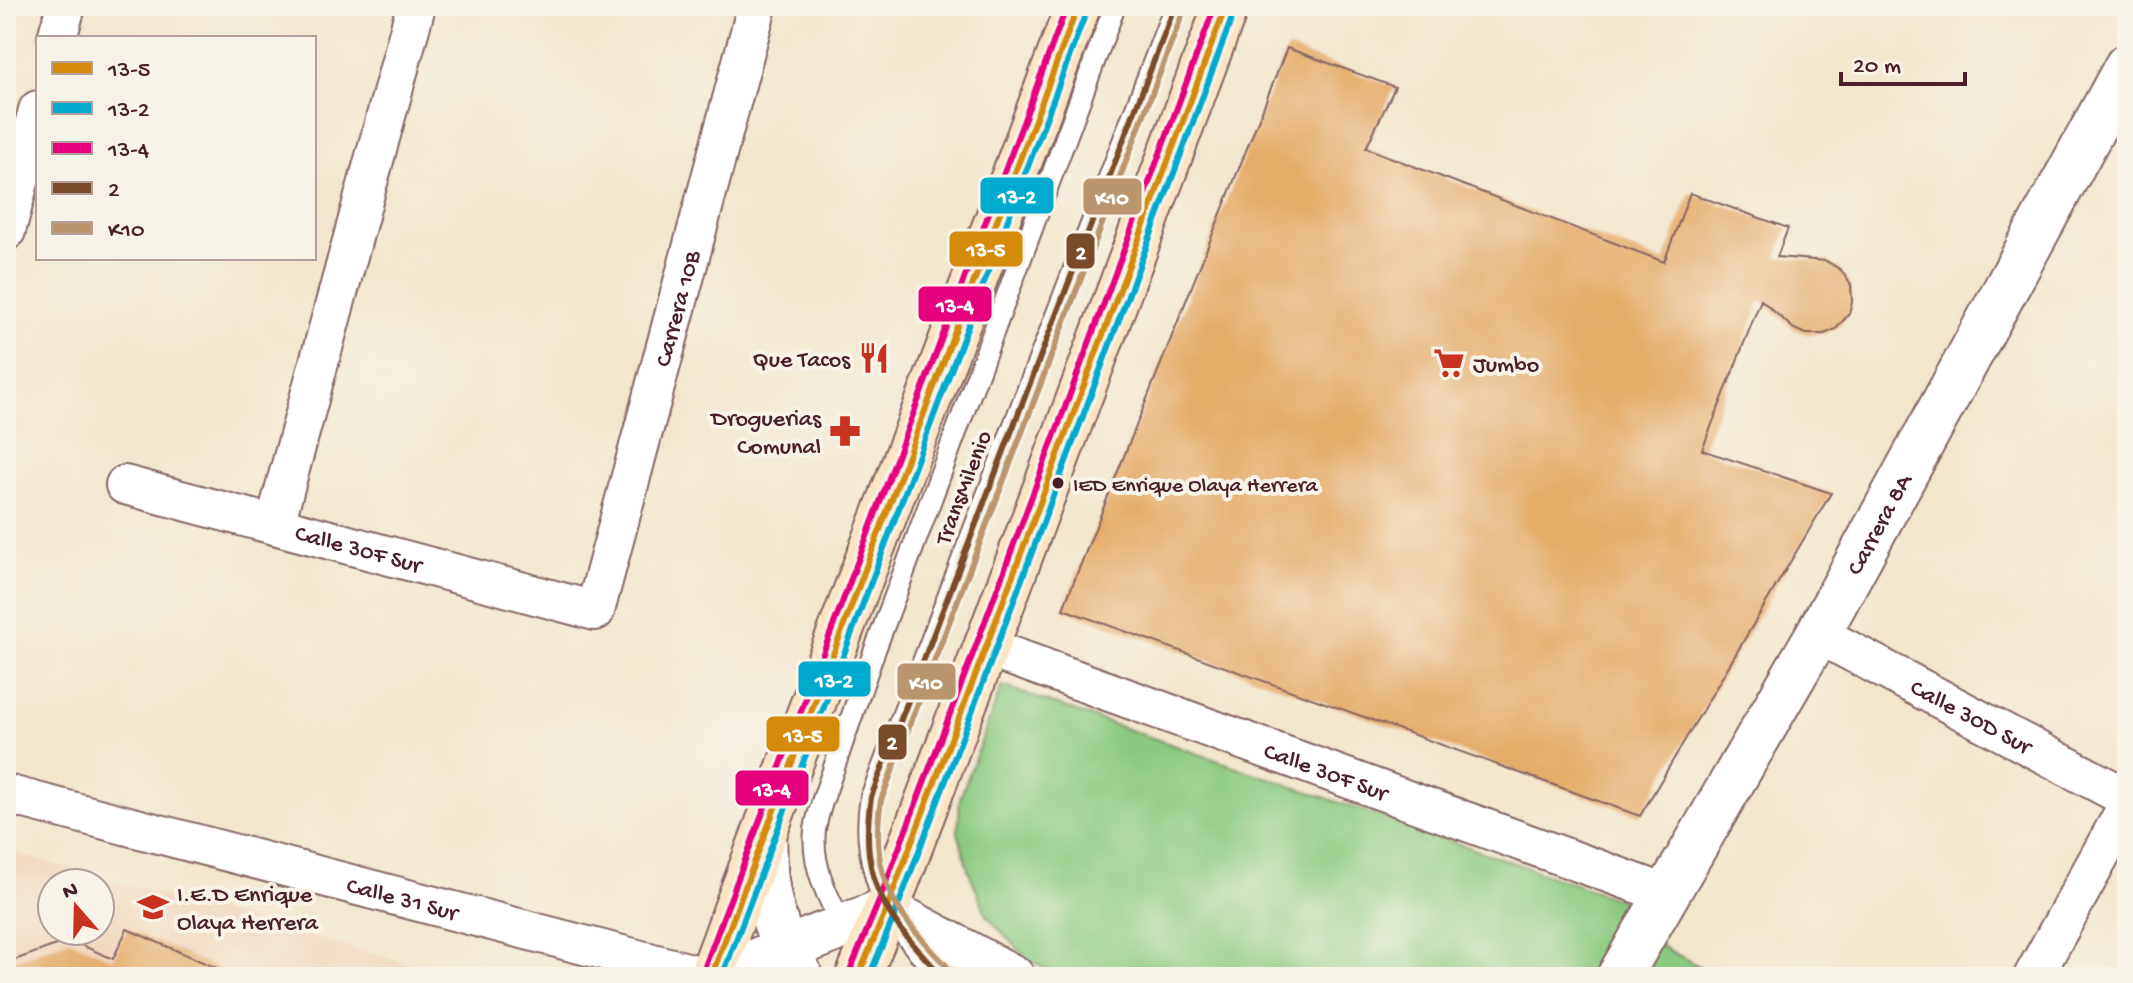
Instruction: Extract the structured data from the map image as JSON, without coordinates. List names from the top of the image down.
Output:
{
  "streets": {
    "street": [
      "Carrera 10B",
      "Carrera 8A",
      "Calle 30F Sur",
      "Calle 30D Sur",
      "Calle 31 Sur"
    ],
    "lane": ["TransMilenio"]
  },
  "crossings": [
    ["Carrera 10B", "Calle 30F Sur"],
    ["Carrera 8A", "Calle 30F Sur"],
    ["Carrera 8A", "Calle 30D Sur"]
  ],
  "places": {
    "restaurant": ["Que Tacos"],
    "supermarket": ["Jumbo"],
    "pharmacy": ["Droguerias Comunal"],
    "other": ["IED Enrique Olaya Herrera"],
    "school or university": ["I.E.D Enrique Olaya Herrera"]
  },
  "lines": [
    "transit line 13-5",
    "transit line 13-4",
    "transit line 2",
    "transit line 13-2",
    "transit line K10"
  ],
  "legend": [
    "13-5",
    "13-2",
    "13-4",
    "2",
    "K10"
  ],
  "scale_bar": "20 m",
  "north": "top"
}
